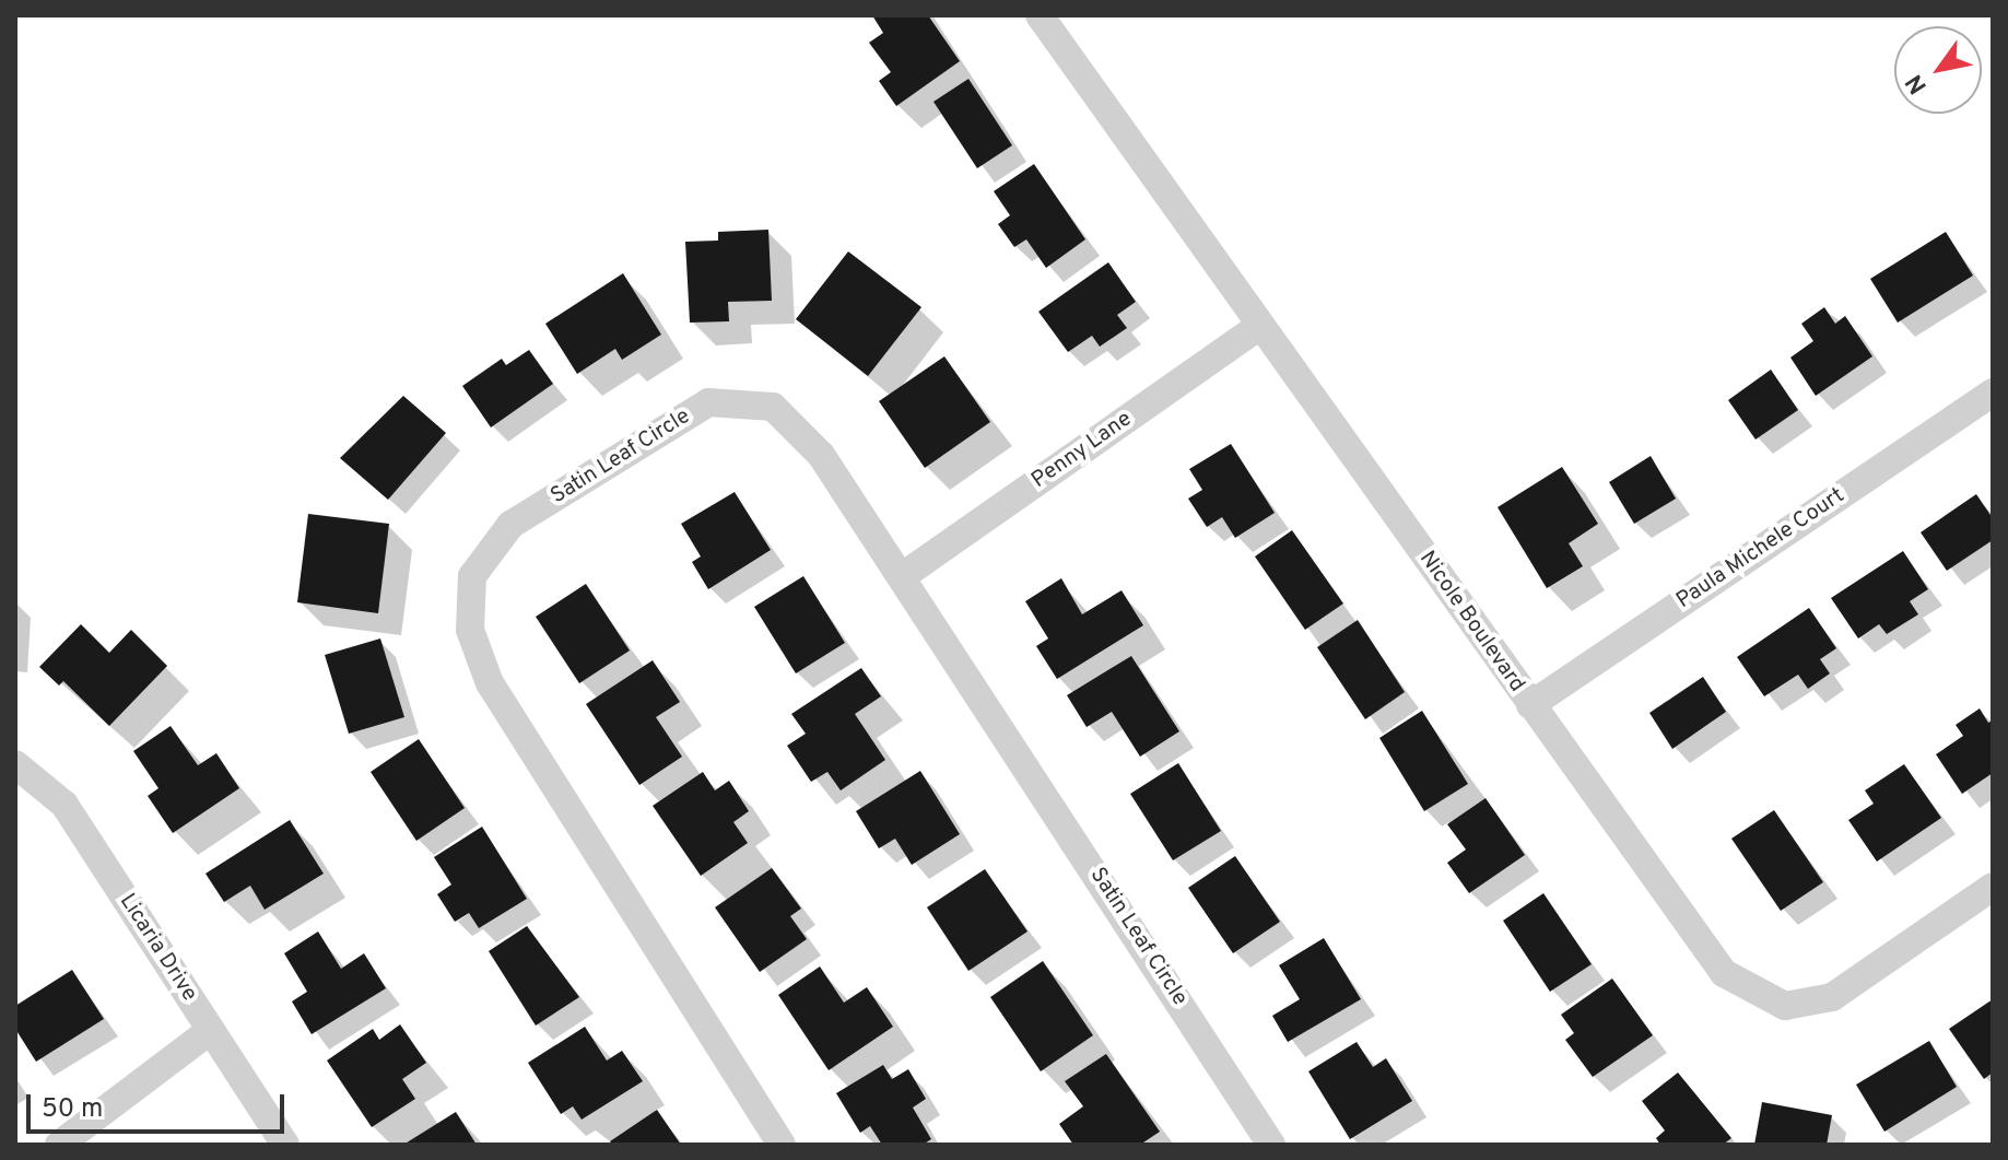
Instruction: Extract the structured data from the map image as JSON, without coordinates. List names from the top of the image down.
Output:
{
  "streets": {
    "street": [
      "Penny Lane",
      "Satin Leaf Circle",
      "Paula Michele Court",
      "Nicole Boulevard",
      "Licaria Drive"
    ]
  },
  "crossings": [
    ["Penny Lane", "Satin Leaf Circle"],
    ["Penny Lane", "Nicole Boulevard"],
    ["Paula Michele Court", "Nicole Boulevard"]
  ],
  "scale_bar": "50 m",
  "north": "bottom left"
}
